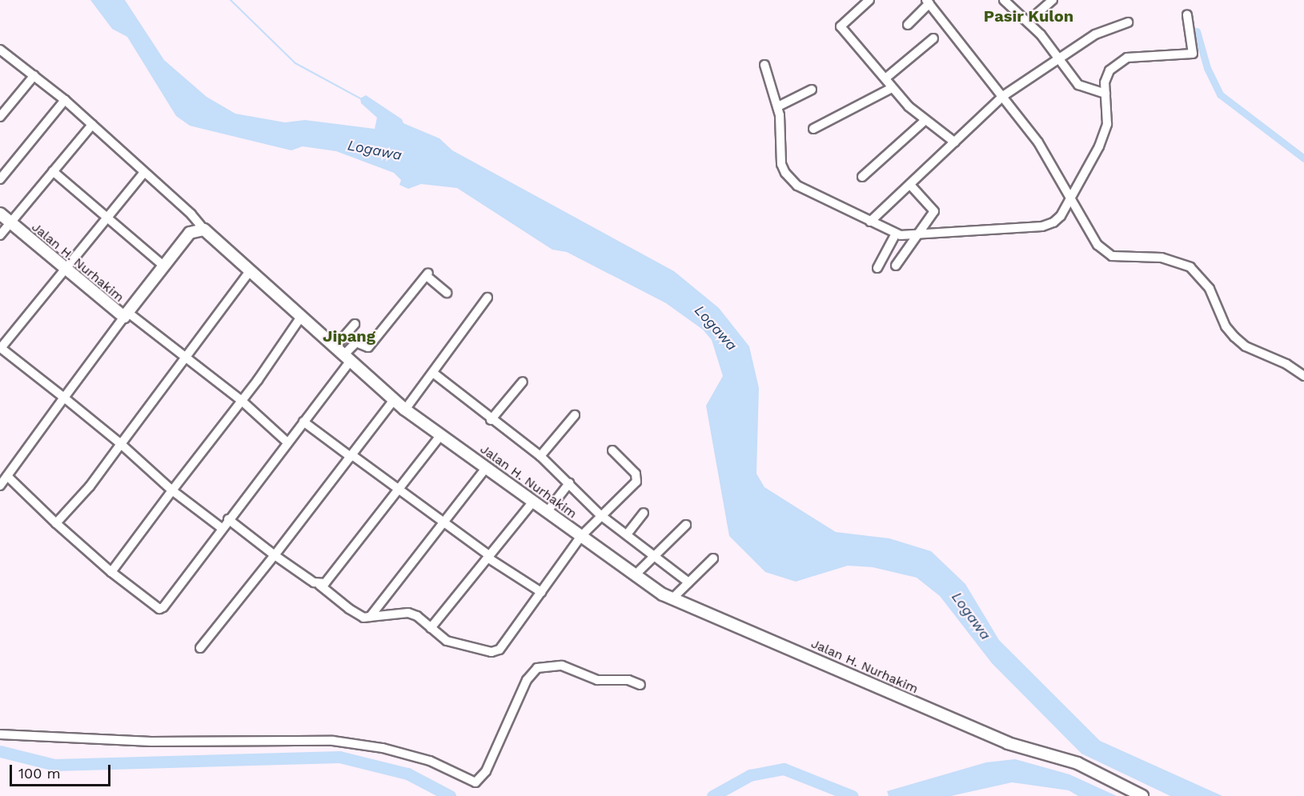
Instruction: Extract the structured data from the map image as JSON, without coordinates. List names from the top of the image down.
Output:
{
  "streets": {
    "main road": ["Jalan H. Nurhakim"]
  },
  "districts": ["Pasir Kulon", "Jipang"],
  "water": ["Logawa"],
  "scale_bar": "100 m"
}
